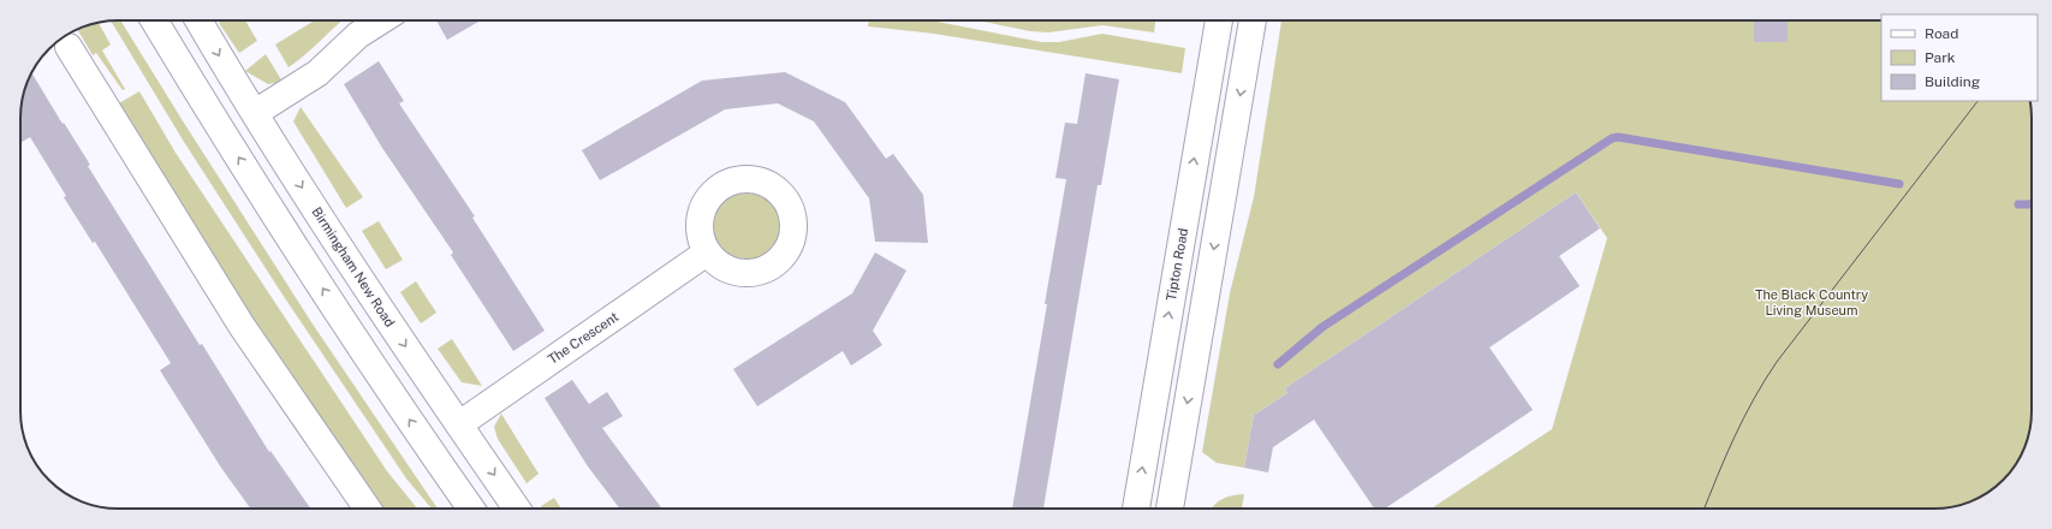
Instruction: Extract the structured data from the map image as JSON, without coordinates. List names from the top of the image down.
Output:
{
  "streets": {
    "main road": ["Tipton Road", "Birmingham New Road", "The Crescent"]
  },
  "crossings": [
    ["Birmingham New Road", "The Crescent"]
  ],
  "parks": ["The Black Country Living Museum"],
  "legend": ["Road", "Park", "Building"]
}
